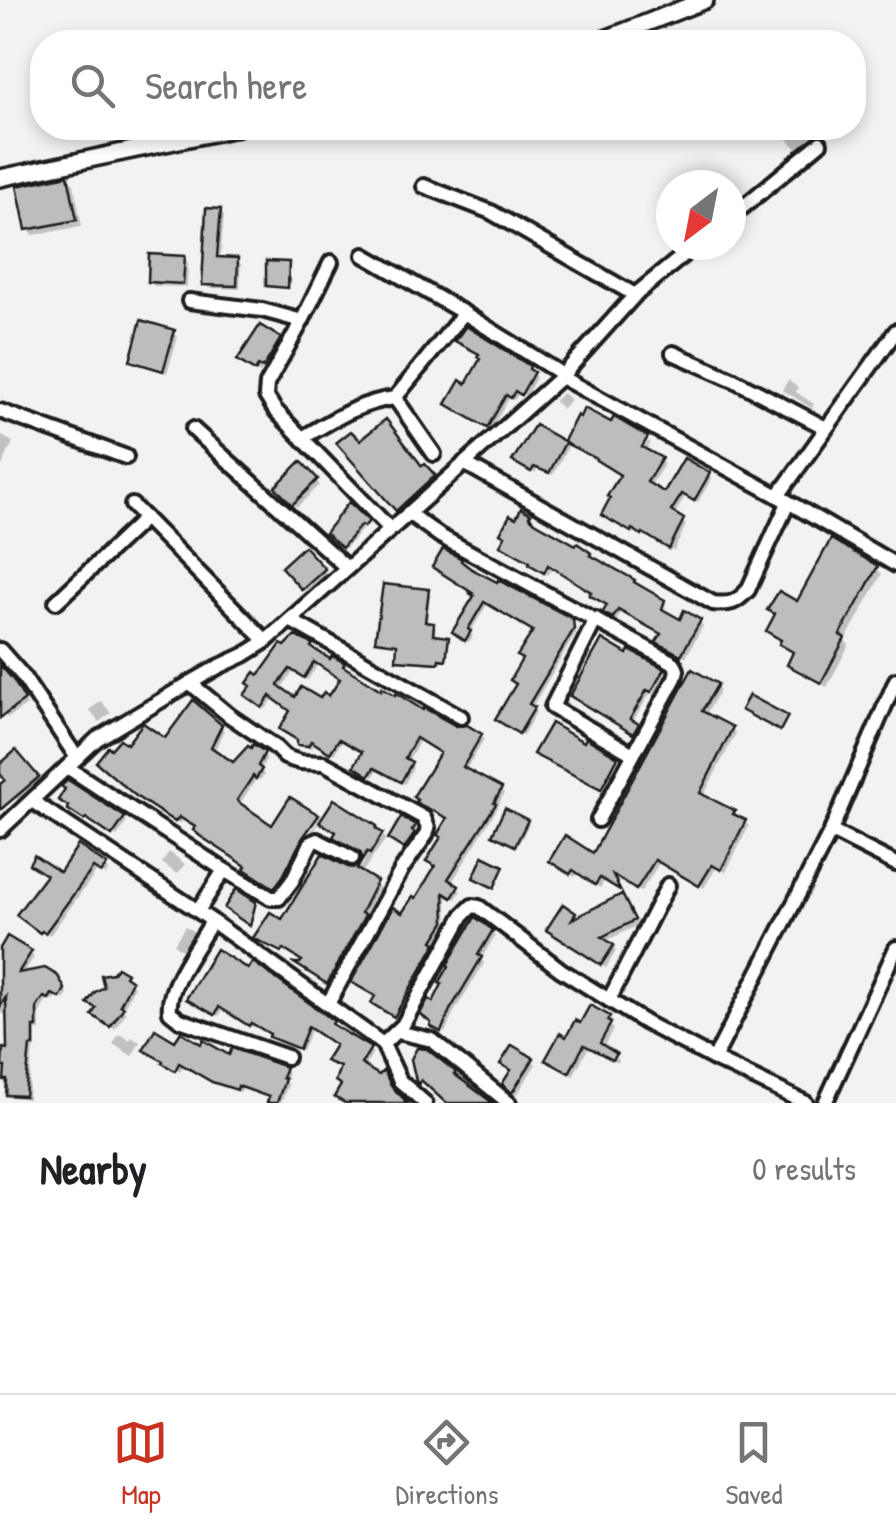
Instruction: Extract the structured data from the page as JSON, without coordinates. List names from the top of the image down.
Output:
{
  "north": "bottom left",
  "page": {
    "search": "Search here",
    "heading": ["Nearby", "0 results"],
    "nav": ["Map", "Directions", "Saved"]
  }
}
